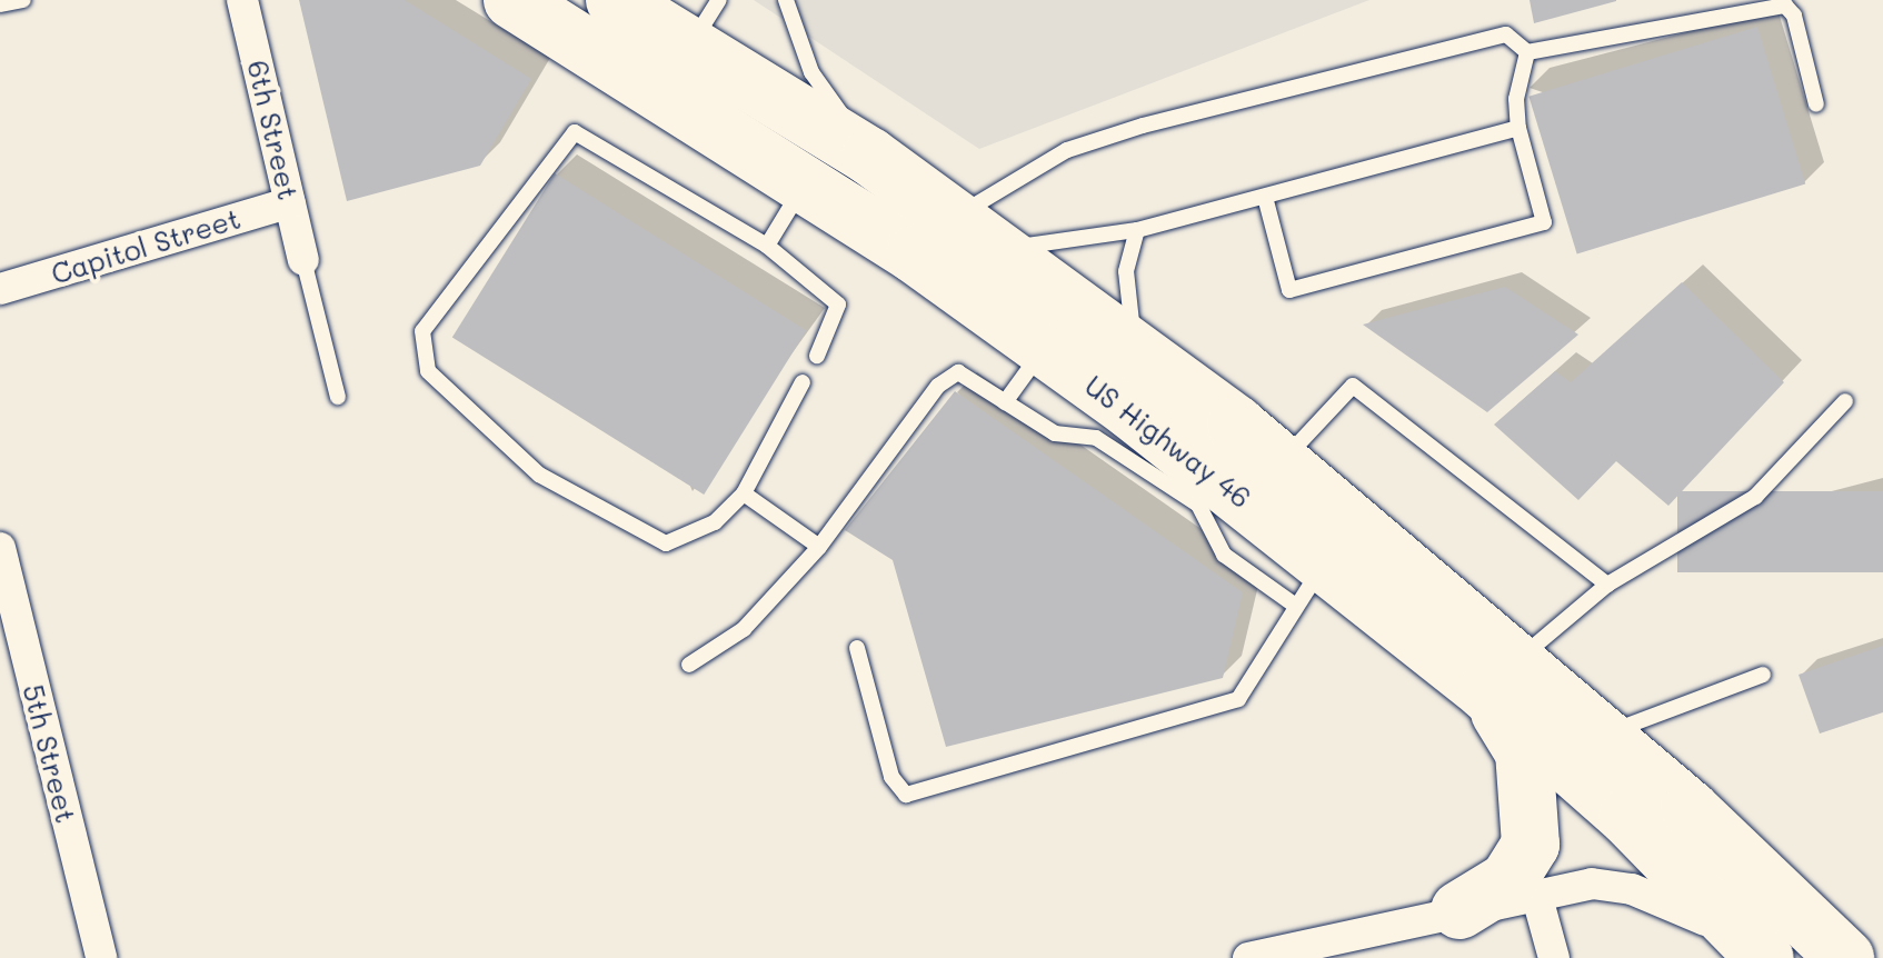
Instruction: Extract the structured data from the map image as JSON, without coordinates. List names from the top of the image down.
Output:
{
  "streets": {
    "highway": ["US Highway 46"],
    "street": ["6th Street", "Capitol Street", "5th Street"]
  },
  "crossings": [
    ["6th Street", "Capitol Street"]
  ]
}
